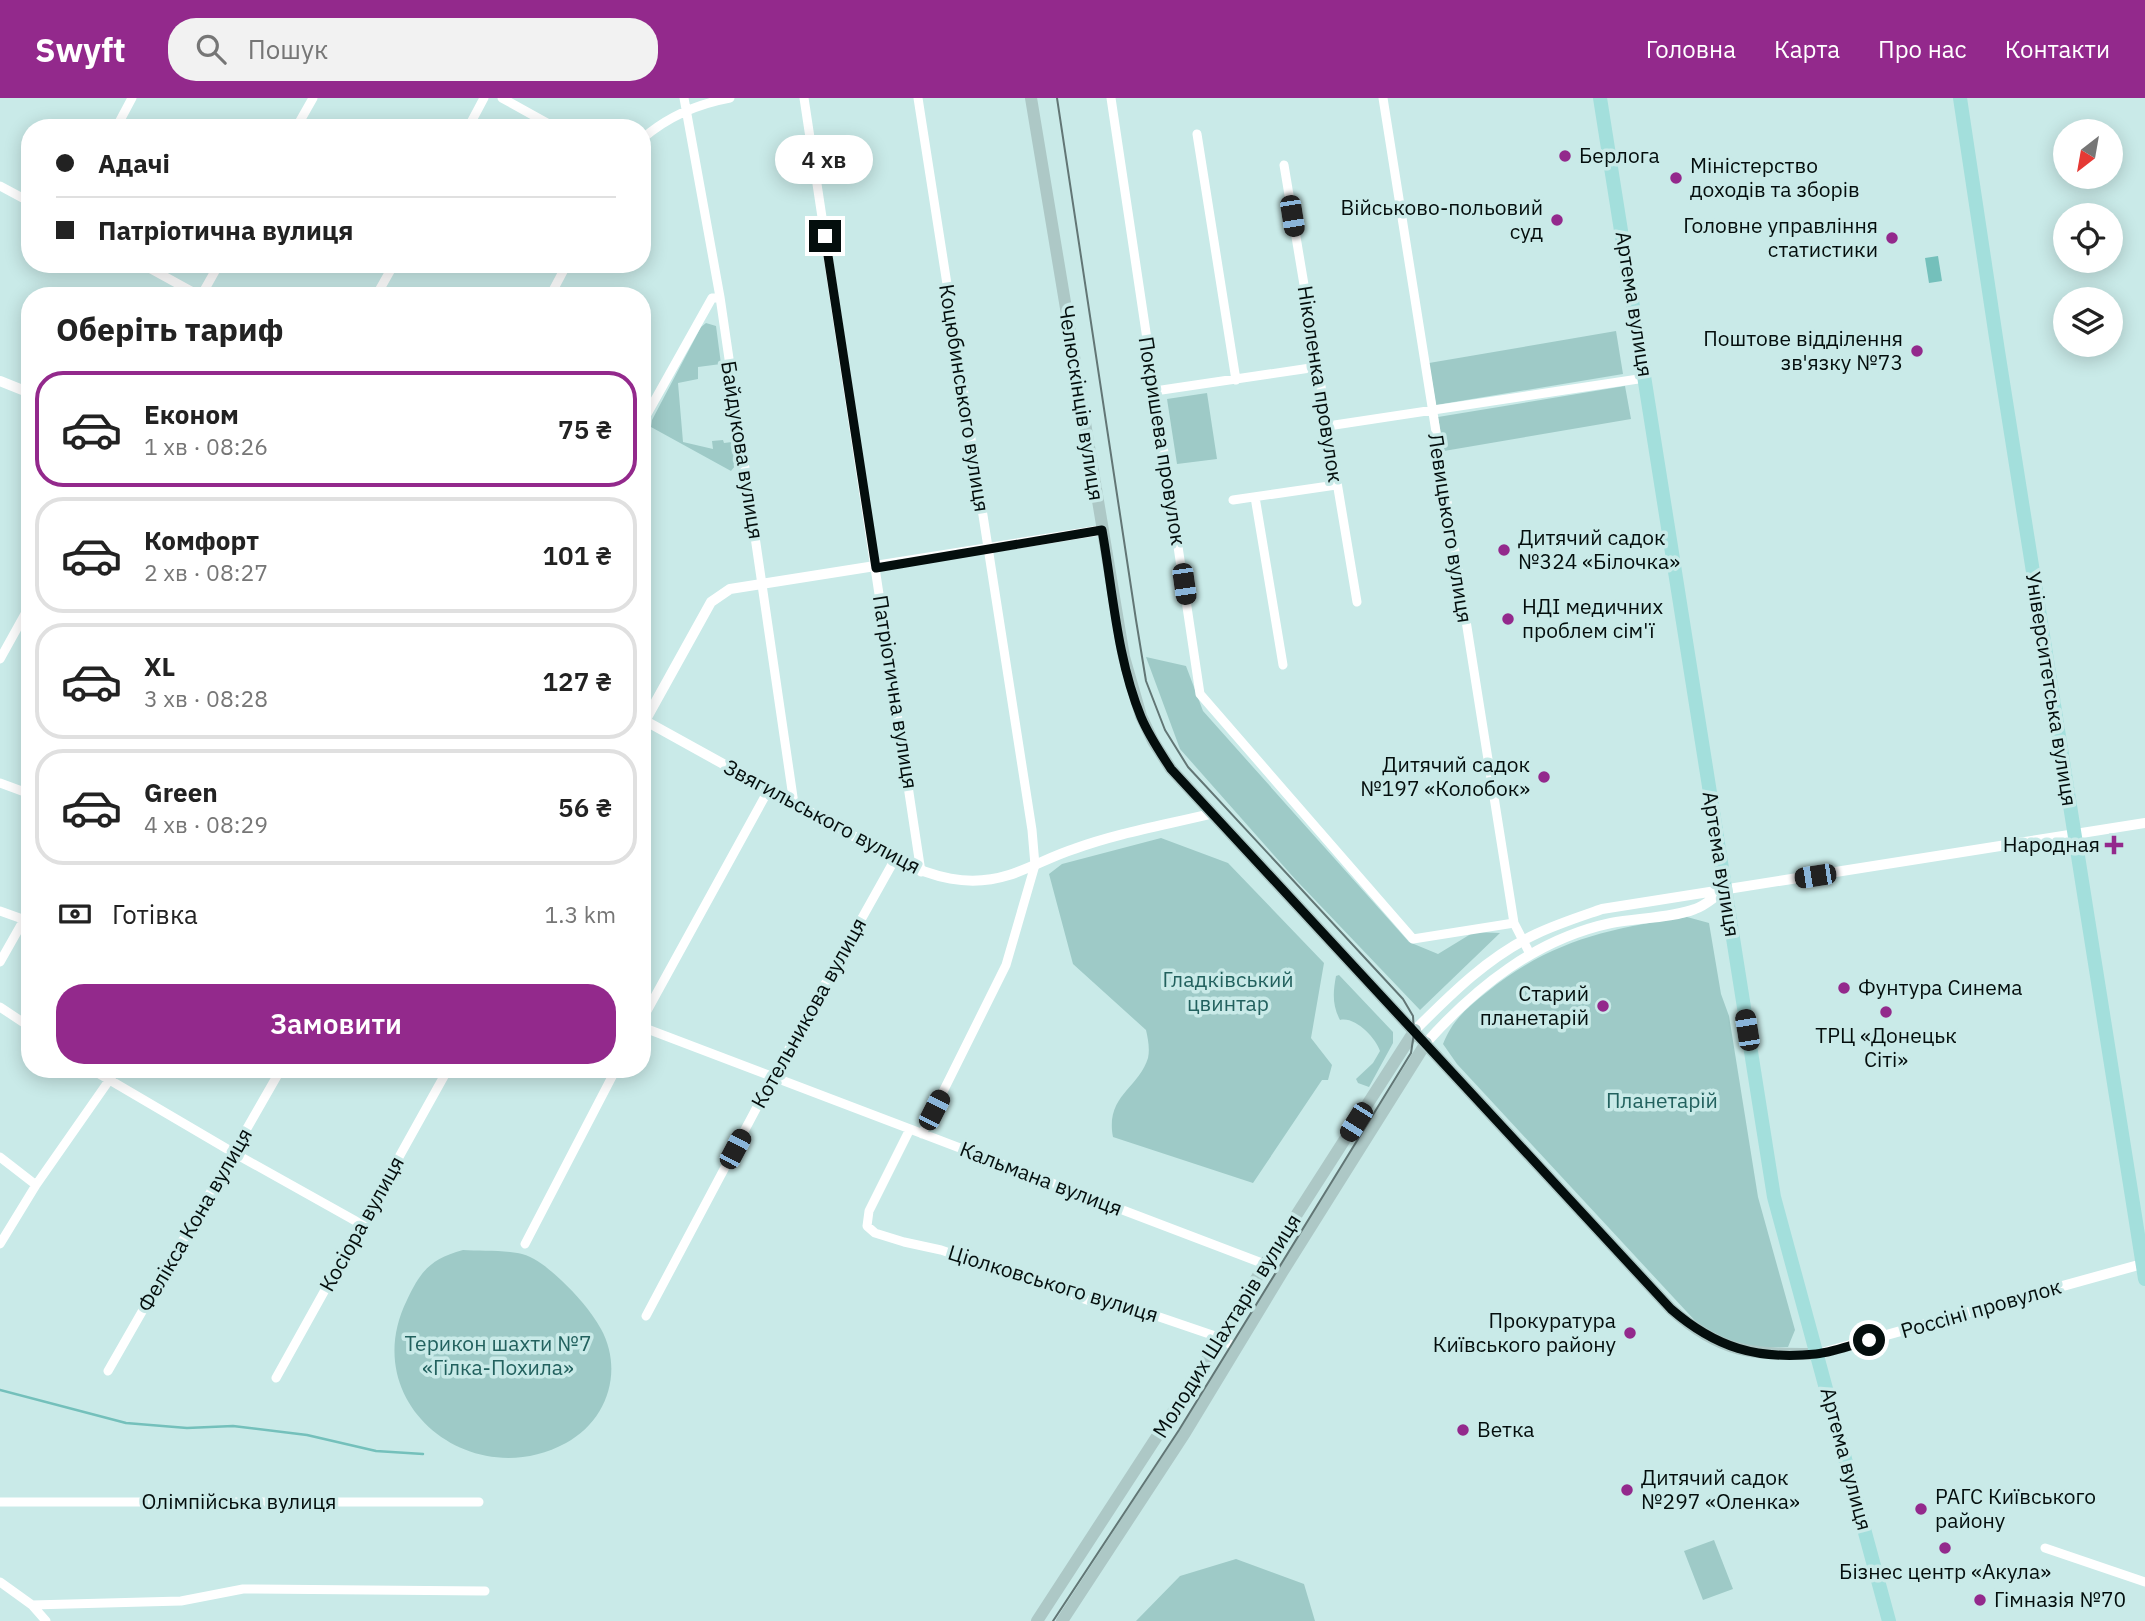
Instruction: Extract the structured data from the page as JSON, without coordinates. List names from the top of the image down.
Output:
{
  "streets": {
    "main road": [
      "Артема вулиця",
      "Челюскінців вулиця",
      "Університетська вулиця",
      "Молодих Шахтарів вулиця"
    ],
    "street": [
      "Ніколенка провулок",
      "Коцюбинського вулиця",
      "Покришева провулок",
      "Байдукова вулиця",
      "Левицького вулиця",
      "Патріотична вулиця",
      "Звягильського вулиця",
      "Котельникова вулиця",
      "Кальмана вулиця",
      "Фелікса Кона вулиця",
      "Косіора вулиця",
      "Ціолковського вулиця",
      "Россіні провулок",
      "Олімпійська вулиця"
    ]
  },
  "crossings": [
    ["Артема вулиця", "Челюскінців вулиця"],
    ["Артема вулиця", "Россіні провулок"],
    ["Коцюбинського вулиця", "Звягильського вулиця"],
    ["Челюскінців вулиця", "Звягильського вулиця"],
    ["Челюскінців вулиця", "Россіні провулок"],
    ["Челюскінців вулиця", "Молодих Шахтарів вулиця"],
    ["Покришева провулок", "Левицького вулиця"],
    ["Байдукова вулиця", "Звягильського вулиця"],
    ["Університетська вулиця", "Россіні провулок"],
    ["Патріотична вулиця", "Звягильського вулиця"],
    ["Звягильського вулиця", "Котельникова вулиця"],
    ["Котельникова вулиця", "Кальмана вулиця"],
    ["Кальмана вулиця", "Ціолковського вулиця"],
    ["Кальмана вулиця", "Молодих Шахтарів вулиця"],
    ["Ціолковського вулиця", "Молодих Шахтарів вулиця"]
  ],
  "parks": ["Гладківський цвинтар", "Планетарій", "Терикон шахти №7 «Гілка-Похила»"],
  "places": {
    "other": [
      "Берлога",
      "Міністерство доходів та зборів",
      "Військово-польовий суд",
      "Головне управління статистики",
      "Поштове відділення зв'язку №73",
      "Дитячий садок №324 «Білочка»",
      "НДІ медичних проблем сім'ї",
      "Дитячий садок №197 «Колобок»",
      "Фунтура Синема",
      "Старий планетарій",
      "ТРЦ «Донецьк Сіті»",
      "Прокуратура Київського району",
      "Ветка",
      "Дитячий садок №297 «Оленка»",
      "РАГС Київського району",
      "Бізнес центр «Акула»",
      "Гімназія №70"
    ],
    "health": ["Народная"]
  },
  "north": "bottom left",
  "page": {
    "header": "Swyft",
    "search": "Пошук",
    "nav": [
      "Головна",
      "Карта",
      "Про нас",
      "Контакти"
    ],
    "banner": ["Адачі", "Патріотична вулиця"],
    "bubble": "4 хв",
    "heading": "Оберіть тариф",
    "list": [
      {
        "name": "Економ",
        "note": "1 хв · 08:26",
        "value": "75 ₴"
      },
      {
        "name": "Комфорт",
        "note": "2 хв · 08:27",
        "value": "101 ₴"
      },
      {
        "name": "XL",
        "note": "3 хв · 08:28",
        "value": "127 ₴"
      },
      {
        "name": "Green",
        "note": "4 хв · 08:29",
        "value": "56 ₴"
      }
    ],
    "pay": ["Готівка", "1.3 km"],
    "buttons": "Замовити"
  }
}
